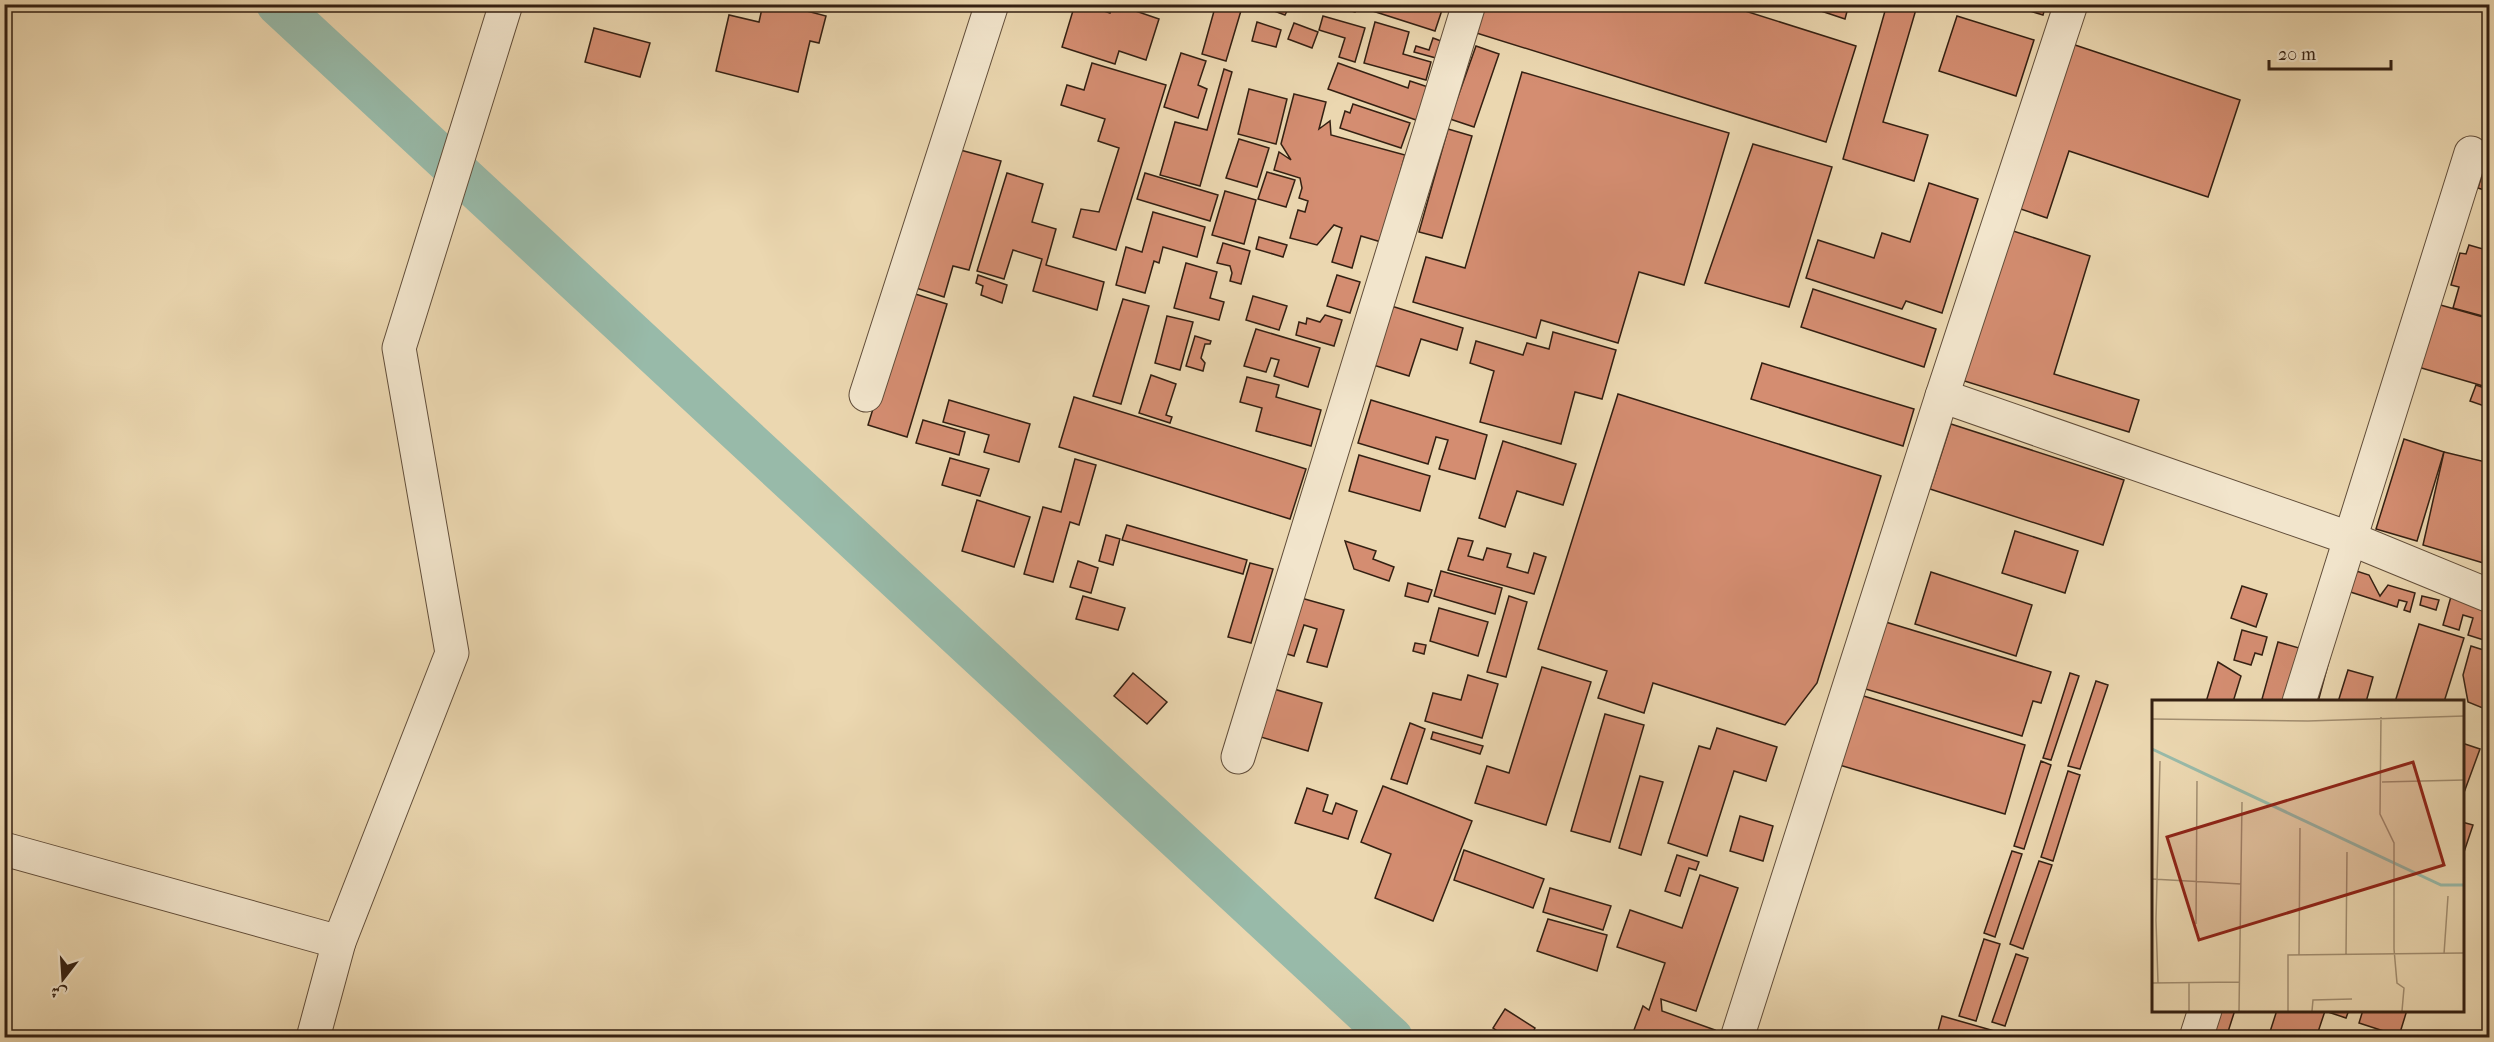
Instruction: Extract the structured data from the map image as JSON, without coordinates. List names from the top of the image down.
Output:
{
  "scale_bar": "20 m",
  "north": "bottom"
}
